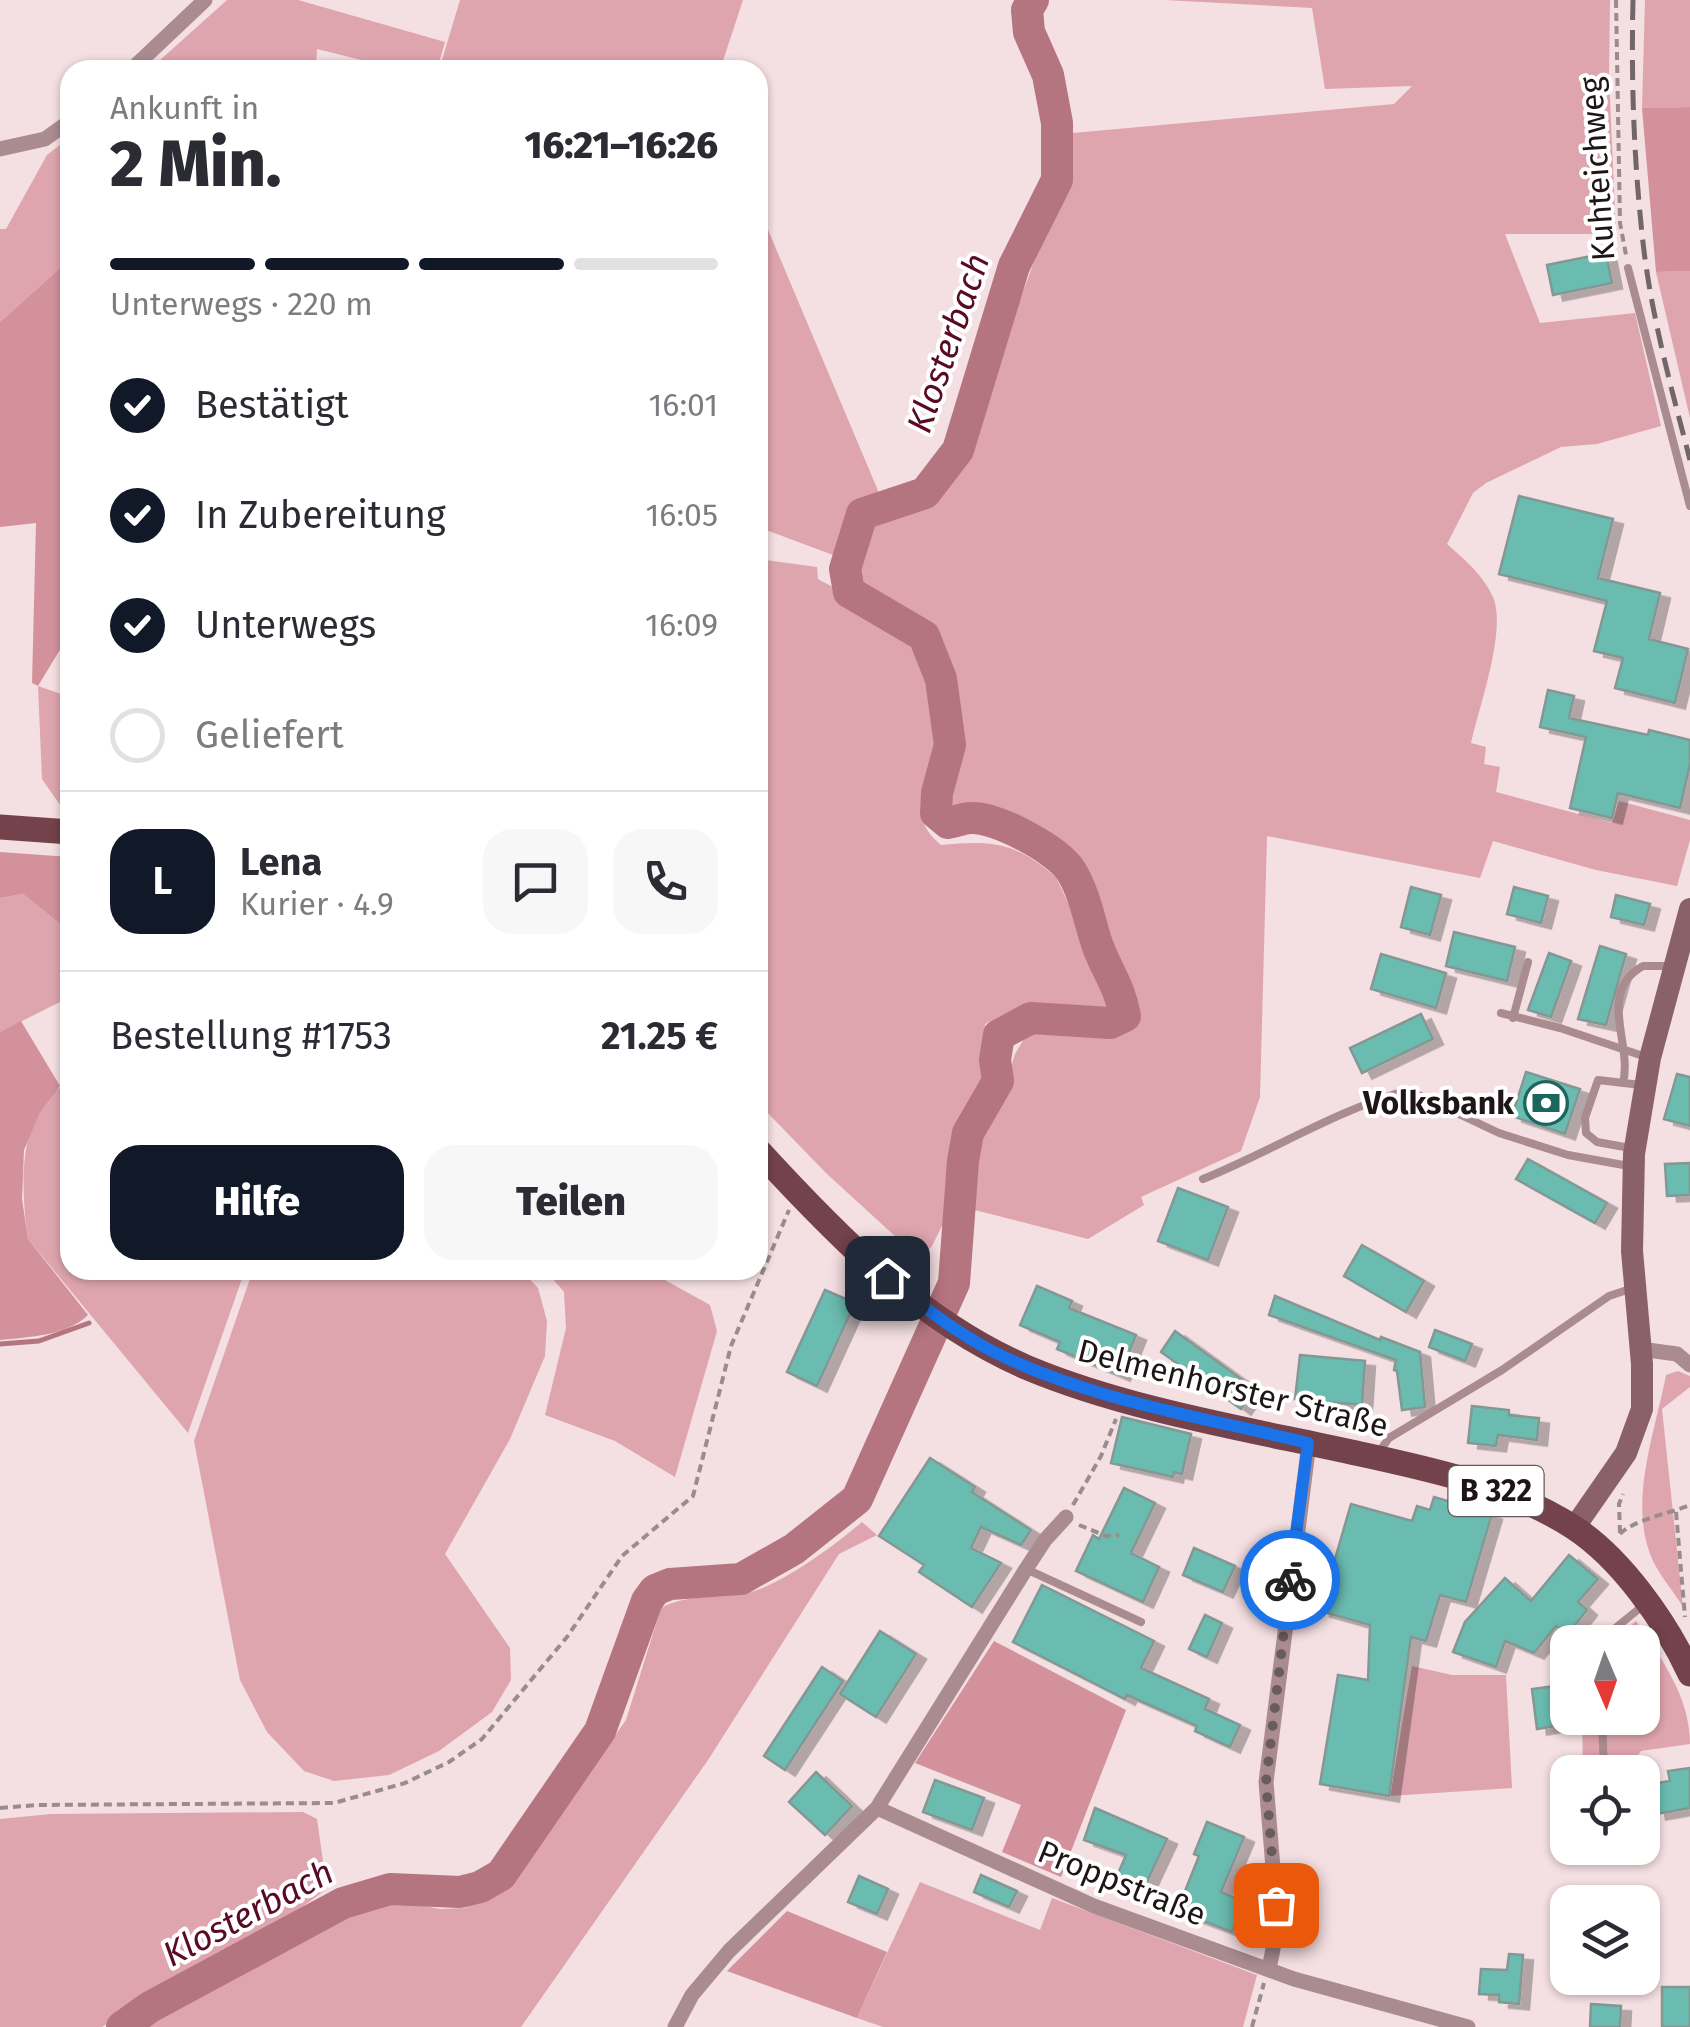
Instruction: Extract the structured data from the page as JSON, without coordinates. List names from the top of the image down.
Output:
{
  "streets": {
    "main road": ["Delmenhorster Straße", "B 322"],
    "street": ["Proppstraße"],
    "lane": ["Kuhteichweg"]
  },
  "water": ["Klosterbach"],
  "places": {
    "bank": ["Volksbank"]
  },
  "north": "bottom",
  "page": {
    "heading": ["2 Min.", "Ankunft in", "16:21–16:26"],
    "panel": [
      "Lena",
      "Kurier · 4.9",
      "Bestellung #1753",
      "21.25 €"
    ],
    "bar": "Unterwegs · 220 m",
    "list": [
      ["Bestätigt", "16:01"],
      ["In Zubereitung", "16:05"],
      ["Unterwegs", "16:09"],
      "Geliefert"
    ],
    "round": "L",
    "buttons": ["Hilfe", "Teilen"]
  }
}
